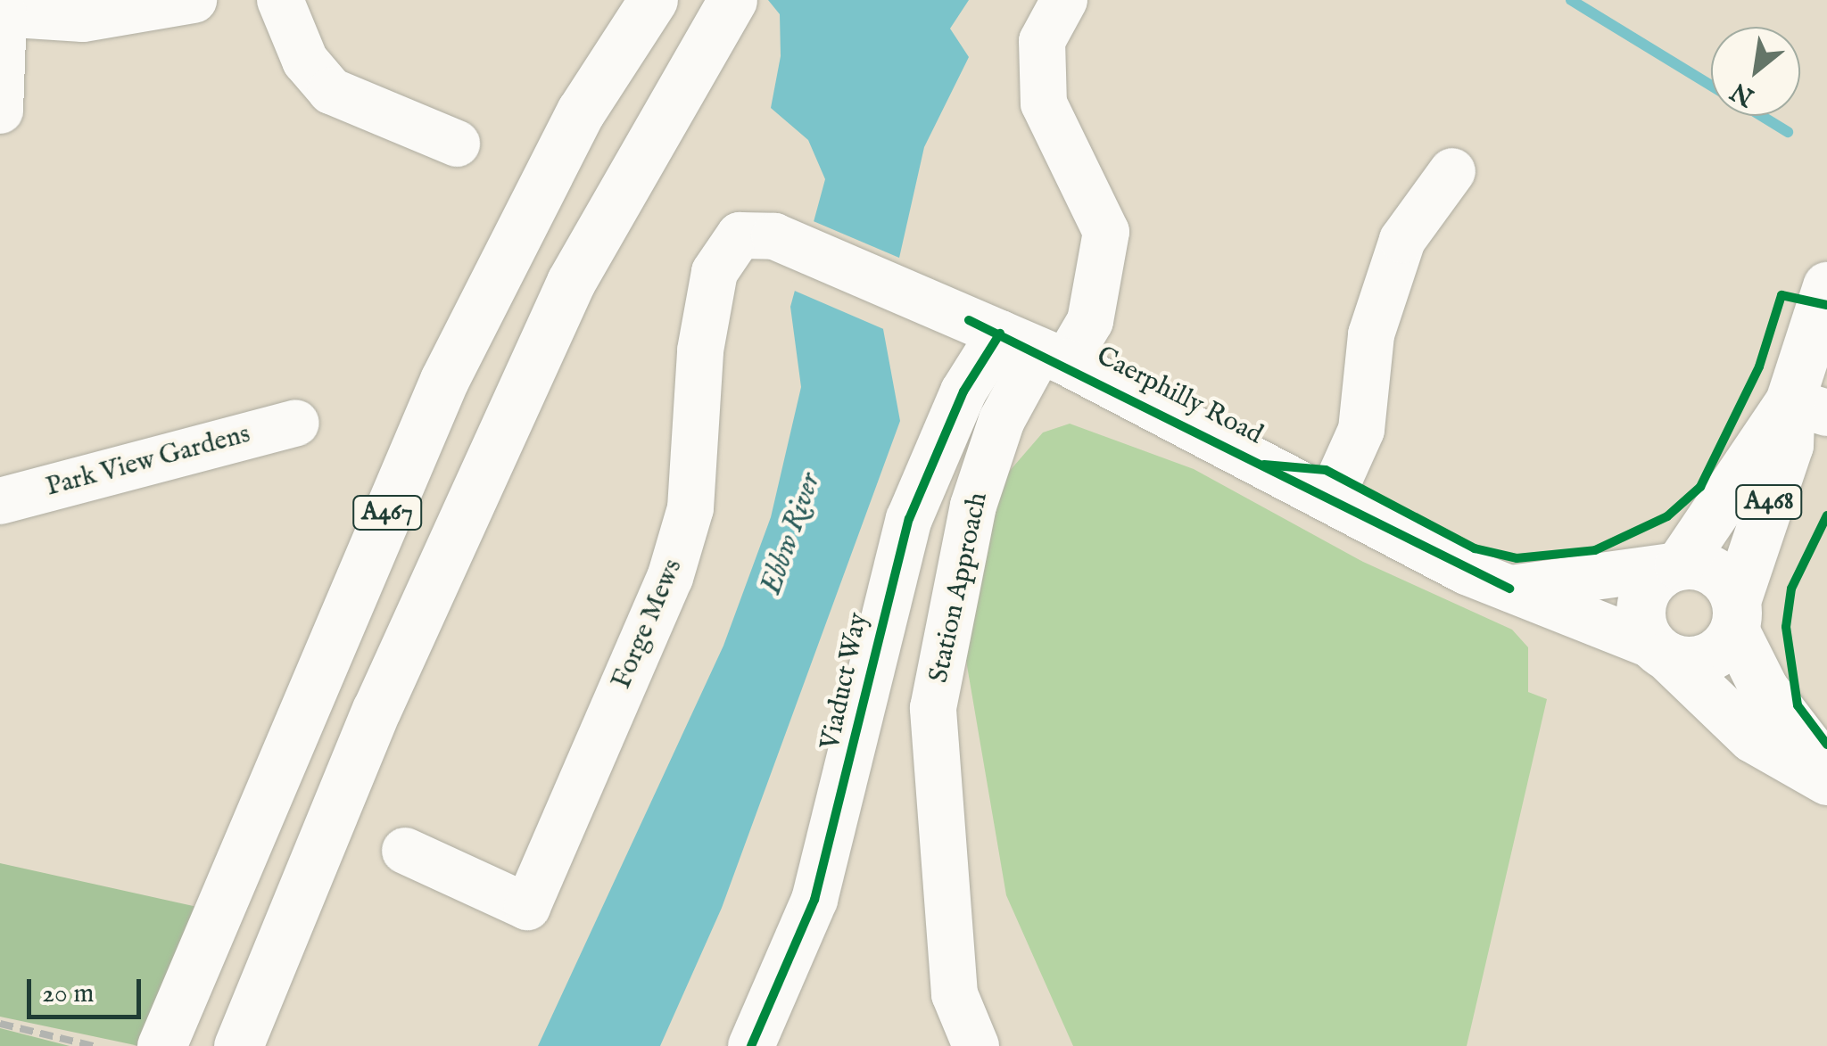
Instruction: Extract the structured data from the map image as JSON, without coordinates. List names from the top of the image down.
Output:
{
  "streets": {
    "main road": ["Caerphilly Road", "A468", "A467"],
    "street": [
      "Park View Gardens",
      "Station Approach",
      "Forge Mews",
      "Viaduct Way"
    ]
  },
  "crossings": [
    ["Caerphilly Road", "A468"],
    ["Caerphilly Road", "Station Approach"],
    ["Caerphilly Road", "Forge Mews"],
    ["Caerphilly Road", "Viaduct Way"],
    ["Station Approach", "Viaduct Way"]
  ],
  "water": ["Ebbw River"],
  "scale_bar": "20 m",
  "north": "bottom left"
}
